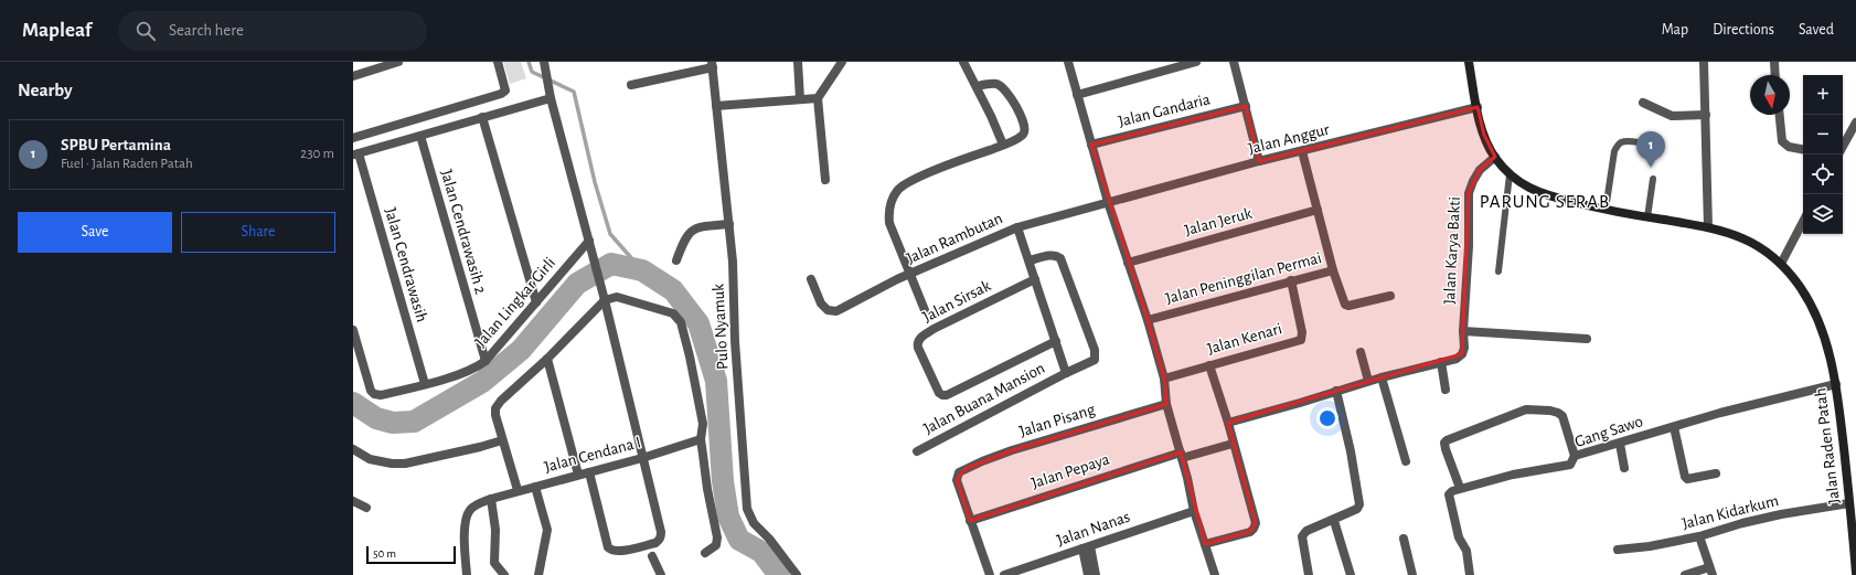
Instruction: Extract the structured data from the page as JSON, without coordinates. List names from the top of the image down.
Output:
{
  "streets": {
    "main road": ["Jalan Raden Patah"],
    "street": [
      "Jalan Gandaria",
      "Jalan Anggur",
      "Jalan Jeruk",
      "Jalan Cendrawasih 2",
      "Jalan Rambutan",
      "Jalan Karya Bakti",
      "Jalan Cendrawasih",
      "Jalan Peninggilan Permai",
      "Jalan Sirsak",
      "Jalan Lingkar Girli",
      "Pulo Nyamuk",
      "Jalan Kenari",
      "Jalan Buana Mansion",
      "Jalan Pisang",
      "Gang Sawo",
      "Jalan Cendana I",
      "Jalan Pepaya",
      "Jalan Kidarkum",
      "Jalan Nanas"
    ]
  },
  "crossings": [
    ["Jalan Gandaria", "Jalan Peninggilan Permai"],
    ["Jalan Anggur", "Jalan Rambutan"],
    ["Jalan Anggur", "Jalan Peninggilan Permai"],
    ["Jalan Anggur", "Jalan Raden Patah"],
    ["Jalan Jeruk", "Jalan Peninggilan Permai"],
    ["Jalan Cendrawasih 2", "Jalan Lingkar Girli"],
    ["Jalan Rambutan", "Jalan Peninggilan Permai"],
    ["Jalan Rambutan", "Jalan Buana Mansion"],
    ["Jalan Karya Bakti", "Jalan Raden Patah"],
    ["Jalan Cendrawasih", "Jalan Lingkar Girli"],
    ["Jalan Peninggilan Permai", "Jalan Kenari"],
    ["Jalan Peninggilan Permai", "Jalan Pisang"],
    ["Jalan Peninggilan Permai", "Jalan Pepaya"],
    ["Jalan Peninggilan Permai", "Jalan Nanas"],
    ["Jalan Sirsak", "Jalan Buana Mansion"],
    ["Jalan Pisang", "Jalan Pepaya"],
    ["Gang Sawo", "Jalan Raden Patah"],
    ["Jalan Raden Patah", "Jalan Kidarkum"]
  ],
  "districts": ["PARUNG SERAB"],
  "scale_bar": "50 m",
  "north": "bottom",
  "page": {
    "header": "Mapleaf",
    "search": "Search here",
    "nav": ["Map", "Directions", "Saved"],
    "heading": "Nearby",
    "map_buttons": ["+", "−"],
    "list": [
      {
        "mark": "1",
        "name": "SPBU Pertamina",
        "note": "Fuel · Jalan Raden Patah",
        "value": "230 m"
      }
    ],
    "pins": "1",
    "buttons": ["Save", "Share"],
    "scale": "50 m"
  }
}
